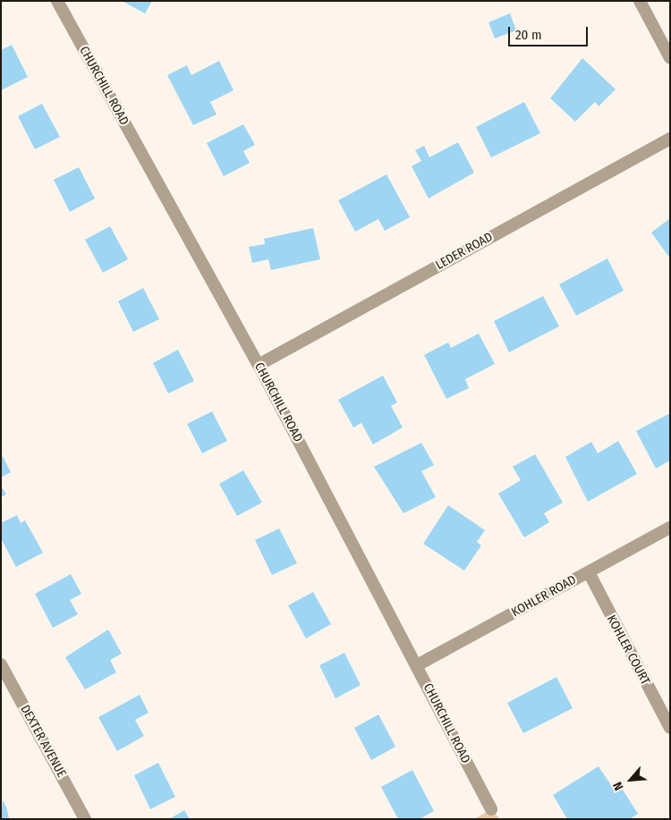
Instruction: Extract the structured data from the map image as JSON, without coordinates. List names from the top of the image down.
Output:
{
  "streets": {
    "street": [
      "CHURCHILL ROAD",
      "LEDER ROAD",
      "KOHLER ROAD",
      "KOHLER COURT",
      "DEXTER AVENUE"
    ]
  },
  "crossings": [
    ["CHURCHILL ROAD", "LEDER ROAD"],
    ["CHURCHILL ROAD", "KOHLER ROAD"],
    ["KOHLER ROAD", "KOHLER COURT"]
  ],
  "scale_bar": "20 m",
  "north": "bottom left"
}
